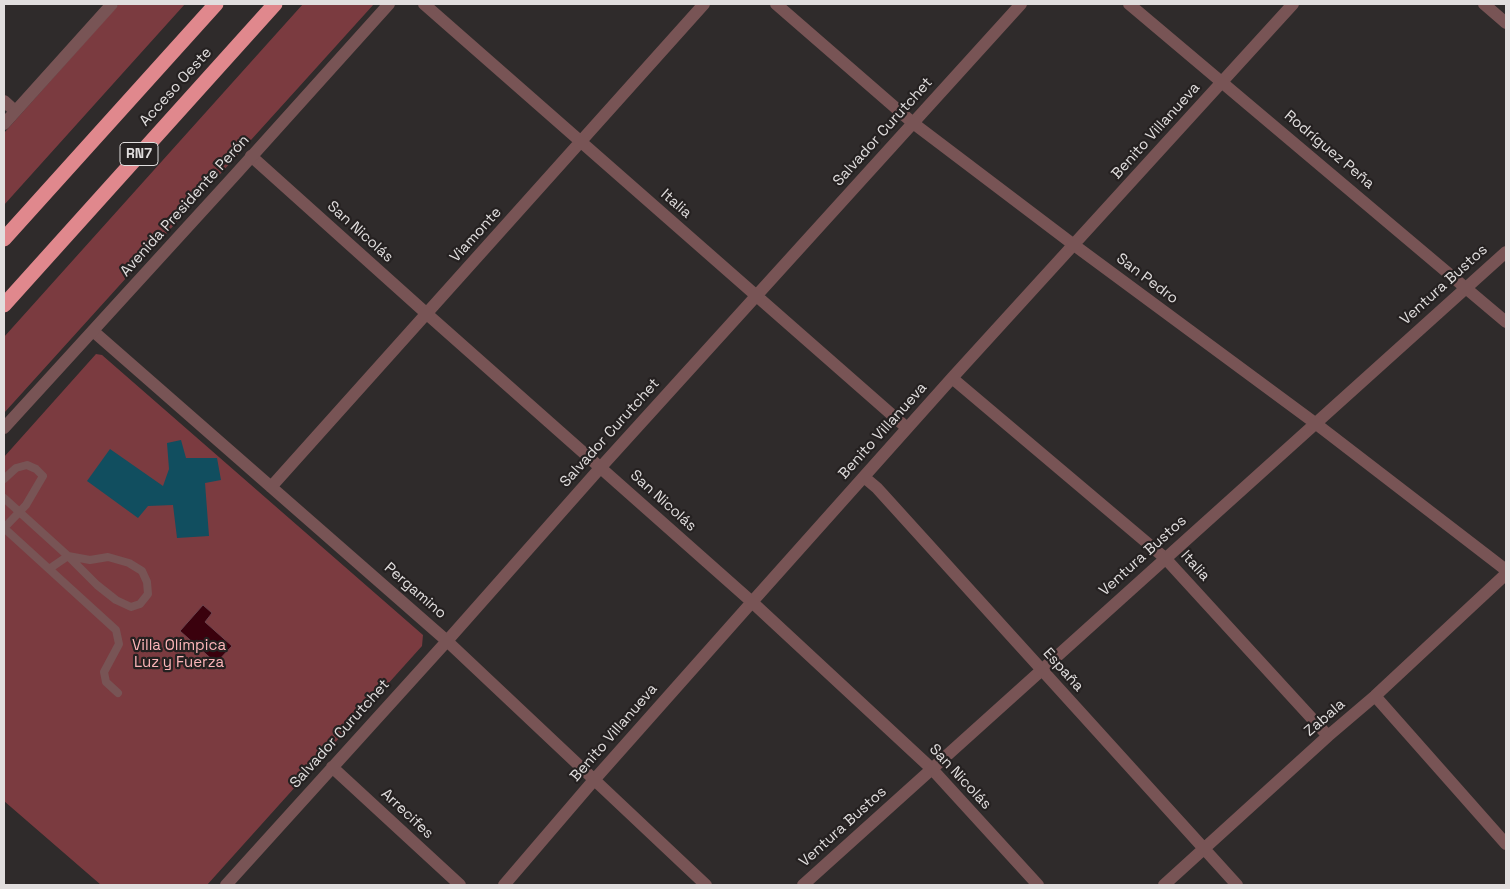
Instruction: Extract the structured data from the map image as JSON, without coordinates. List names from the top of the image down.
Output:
{
  "streets": {
    "highway": ["Acceso Oeste", "RN7"],
    "street": [
      "Benito Villanueva",
      "Salvador Curutchet",
      "Rodríguez Peña",
      "Italia",
      "Avenida Presidente Perón",
      "San Nicolás",
      "Viamonte",
      "San Pedro",
      "Ventura Bustos",
      "Pergamino",
      "España",
      "Zabala",
      "Arrecifes"
    ]
  },
  "crossings": [
    ["Benito Villanueva", "Rodríguez Peña"],
    ["Benito Villanueva", "Italia"],
    ["Benito Villanueva", "San Nicolás"],
    ["Benito Villanueva", "San Pedro"],
    ["Benito Villanueva", "Pergamino"],
    ["Benito Villanueva", "España"],
    ["Salvador Curutchet", "Italia"],
    ["Salvador Curutchet", "San Nicolás"],
    ["Salvador Curutchet", "San Pedro"],
    ["Salvador Curutchet", "Pergamino"],
    ["Salvador Curutchet", "Arrecifes"],
    ["Rodríguez Peña", "Ventura Bustos"],
    ["Italia", "Viamonte"],
    ["Italia", "Ventura Bustos"],
    ["Italia", "Zabala"],
    ["Avenida Presidente Perón", "San Nicolás"],
    ["Avenida Presidente Perón", "Pergamino"],
    ["San Nicolás", "Viamonte"],
    ["San Nicolás", "Ventura Bustos"],
    ["Viamonte", "Pergamino"],
    ["San Pedro", "Ventura Bustos"],
    ["Ventura Bustos", "España"],
    ["España", "Zabala"]
  ],
  "parks": ["Villa Olímpica Luz y Fuerza"]
}
